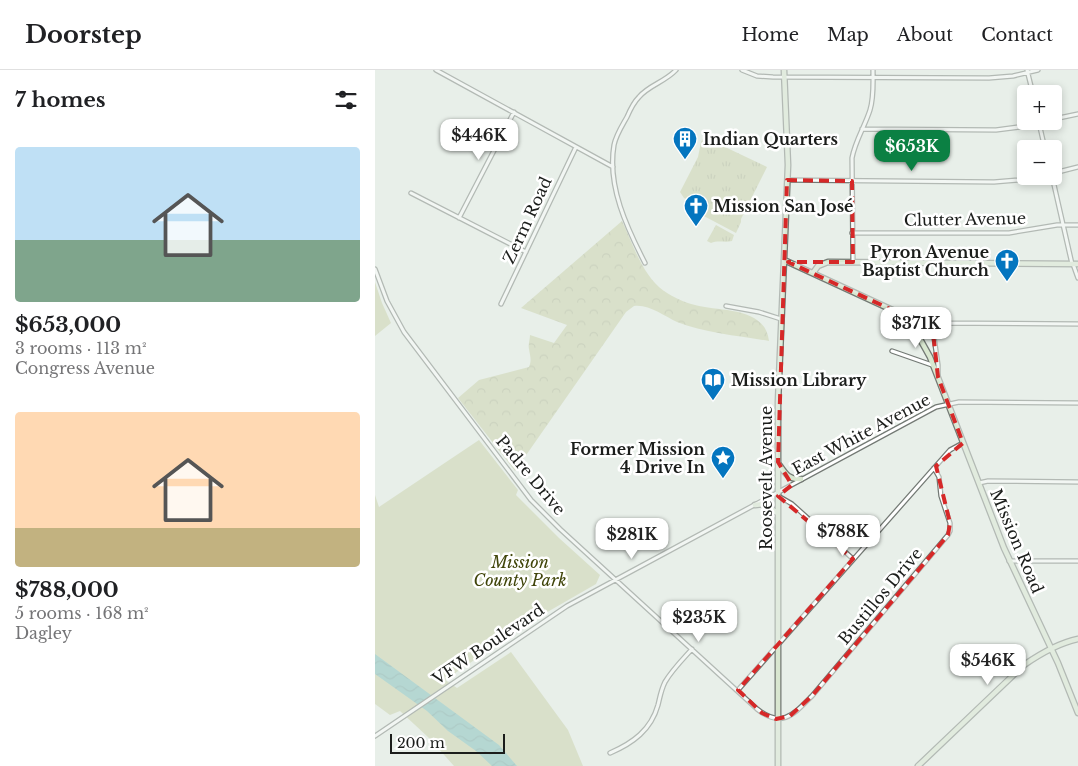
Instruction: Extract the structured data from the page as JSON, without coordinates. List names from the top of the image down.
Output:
{
  "streets": {
    "main road": ["Roosevelt Avenue", "Mission Road"],
    "street": [
      "Clutter Avenue",
      "Zerm Road",
      "East White Avenue",
      "Padre Drive",
      "Bustillos Drive",
      "VFW Boulevard"
    ]
  },
  "crossings": [
    ["East White Avenue", "Roosevelt Avenue"],
    ["East White Avenue", "Mission Road"],
    ["East White Avenue", "VFW Boulevard"],
    ["Padre Drive", "Roosevelt Avenue"],
    ["Padre Drive", "Bustillos Drive"],
    ["Padre Drive", "VFW Boulevard"],
    ["Roosevelt Avenue", "Mission Road"],
    ["Roosevelt Avenue", "Bustillos Drive"],
    ["Roosevelt Avenue", "VFW Boulevard"]
  ],
  "parks": ["Mission County Park"],
  "places": {
    "building": ["Indian Quarters"],
    "church": ["Mission San José", "Pyron Avenue Baptist Church"],
    "library": ["Mission Library"],
    "place": ["Former Mission 4 Drive In"]
  },
  "scale_bar": "200 m",
  "page": {
    "header": "Doorstep",
    "nav": [
      "Home",
      "Map",
      "About",
      "Contact"
    ],
    "heading": "7 homes",
    "map_buttons": ["+", "−"],
    "price": [
      "$446K",
      "$653K",
      "$371K",
      "$788K",
      "$281K",
      "$235K",
      "$546K"
    ],
    "list": [
      {
        "name": "$653,000",
        "note": "3 rooms · 113 m² · Congress Avenue"
      },
      {
        "name": "$788,000",
        "note": "5 rooms · 168 m² · Dagley"
      }
    ],
    "scale": "200 m"
  }
}
